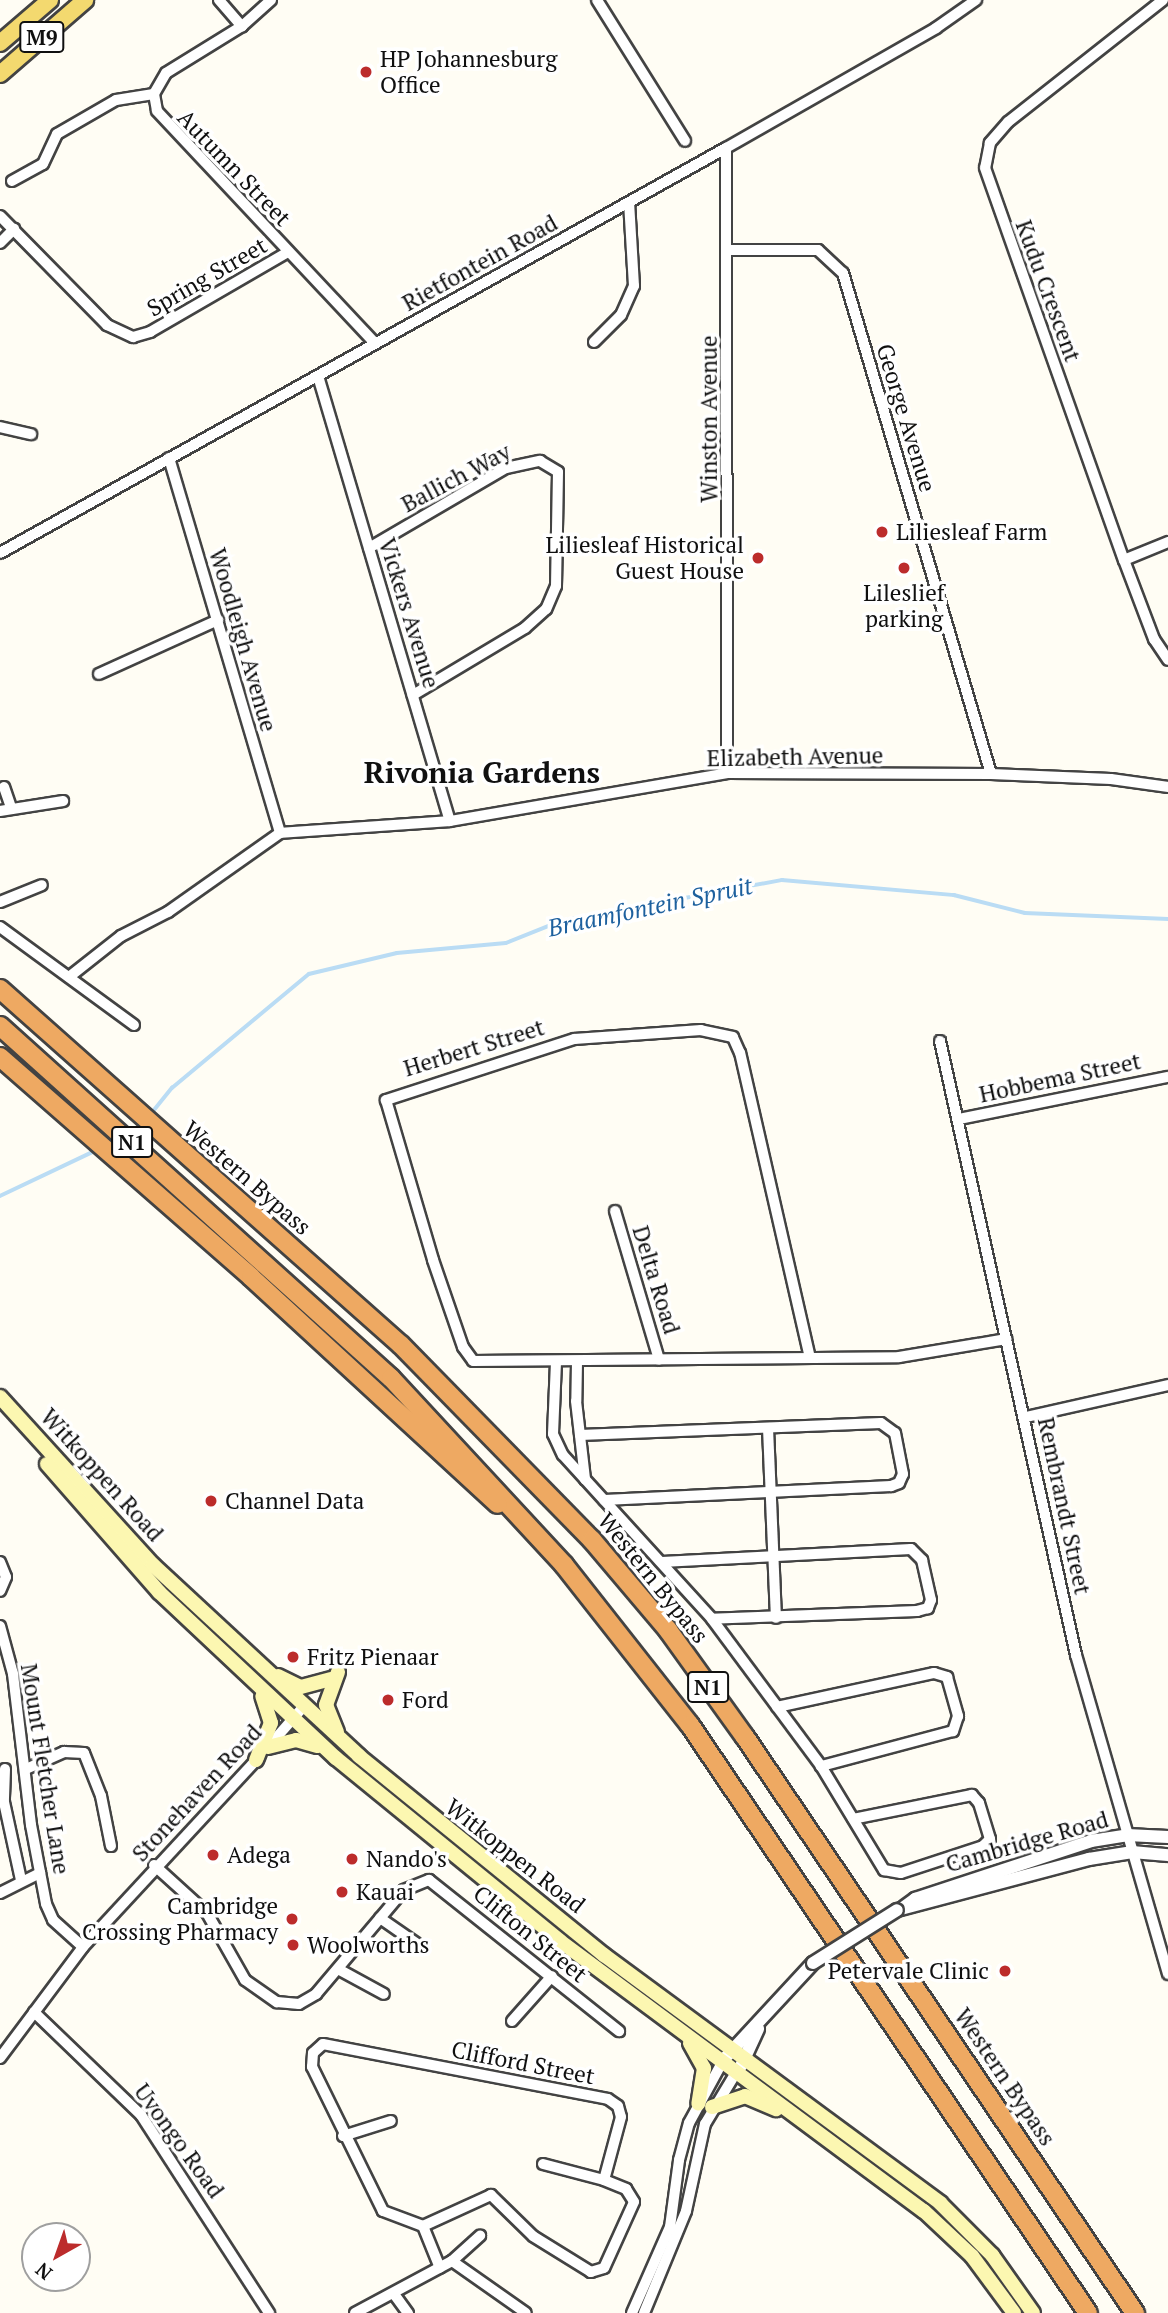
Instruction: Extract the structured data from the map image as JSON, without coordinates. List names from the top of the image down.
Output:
{
  "streets": {
    "highway": ["N1", "Western Bypass"],
    "main road": ["M9", "Witkoppen Road"],
    "street": [
      "Autumn Street",
      "Rietfontein Road",
      "Spring Street",
      "Kudu Crescent",
      "George Avenue",
      "Winston Avenue",
      "Ballich Way",
      "Vickers Avenue",
      "Woodleigh Avenue",
      "Elizabeth Avenue",
      "Herbert Street",
      "Hobbema Street",
      "Delta Road",
      "Rembrandt Street",
      "Mount Fletcher Lane",
      "Stonehaven Road",
      "Cambridge Road",
      "Clifton Street",
      "Clifford Street",
      "Uvongo Road"
    ]
  },
  "crossings": [
    ["Autumn Street", "Rietfontein Road"],
    ["Autumn Street", "Spring Street"],
    ["Rietfontein Road", "Winston Avenue"],
    ["Rietfontein Road", "Vickers Avenue"],
    ["Rietfontein Road", "Woodleigh Avenue"],
    ["George Avenue", "Winston Avenue"],
    ["George Avenue", "Elizabeth Avenue"],
    ["Winston Avenue", "Elizabeth Avenue"],
    ["Ballich Way", "Vickers Avenue"],
    ["Vickers Avenue", "Elizabeth Avenue"],
    ["Woodleigh Avenue", "Elizabeth Avenue"],
    ["Herbert Street", "Delta Road"],
    ["Herbert Street", "Rembrandt Street"],
    ["Hobbema Street", "Rembrandt Street"],
    ["Witkoppen Road", "Stonehaven Road"],
    ["Witkoppen Road", "Cambridge Road"],
    ["Rembrandt Street", "Cambridge Road"],
    ["Mount Fletcher Lane", "Stonehaven Road"],
    ["Stonehaven Road", "Clifton Street"],
    ["Stonehaven Road", "Uvongo Road"]
  ],
  "districts": ["Rivonia Gardens"],
  "water": ["Braamfontein Spruit"],
  "places": [
    "HP Johannesburg Office",
    "Liliesleaf Farm",
    "Liliesleaf Historical Guest House",
    "Lileslief parking",
    "Channel Data",
    "Fritz Pienaar",
    "Ford",
    "Adega",
    "Nando's",
    "Kauai",
    "Cambridge Crossing Pharmacy",
    "Woolworths",
    "Petervale Clinic"
  ],
  "north": "bottom left"
}
